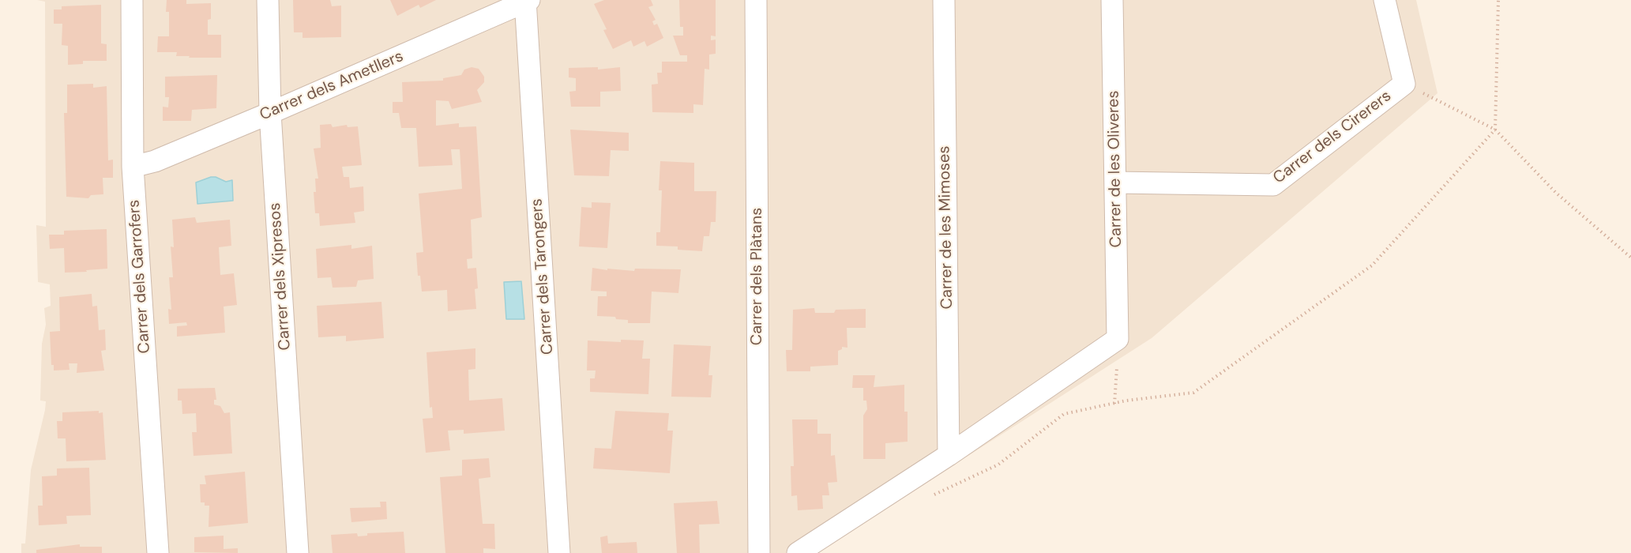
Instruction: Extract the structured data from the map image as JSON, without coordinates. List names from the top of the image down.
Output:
{
  "streets": {
    "street": [
      "Carrer dels Ametllers",
      "Carrer dels Cirerers",
      "Carrer de les Oliveres",
      "Carrer de les Mimoses",
      "Carrer dels Garrofers",
      "Carrer dels Xipresos",
      "Carrer dels Tarongers",
      "Carrer dels Plàtans"
    ]
  },
  "crossings": [
    ["Carrer dels Ametllers", "Carrer dels Garrofers"],
    ["Carrer dels Ametllers", "Carrer dels Xipresos"],
    ["Carrer dels Ametllers", "Carrer dels Tarongers"],
    ["Carrer dels Cirerers", "Carrer de les Oliveres"],
    ["Carrer de les Oliveres", "Carrer de les Mimoses"]
  ]
}
